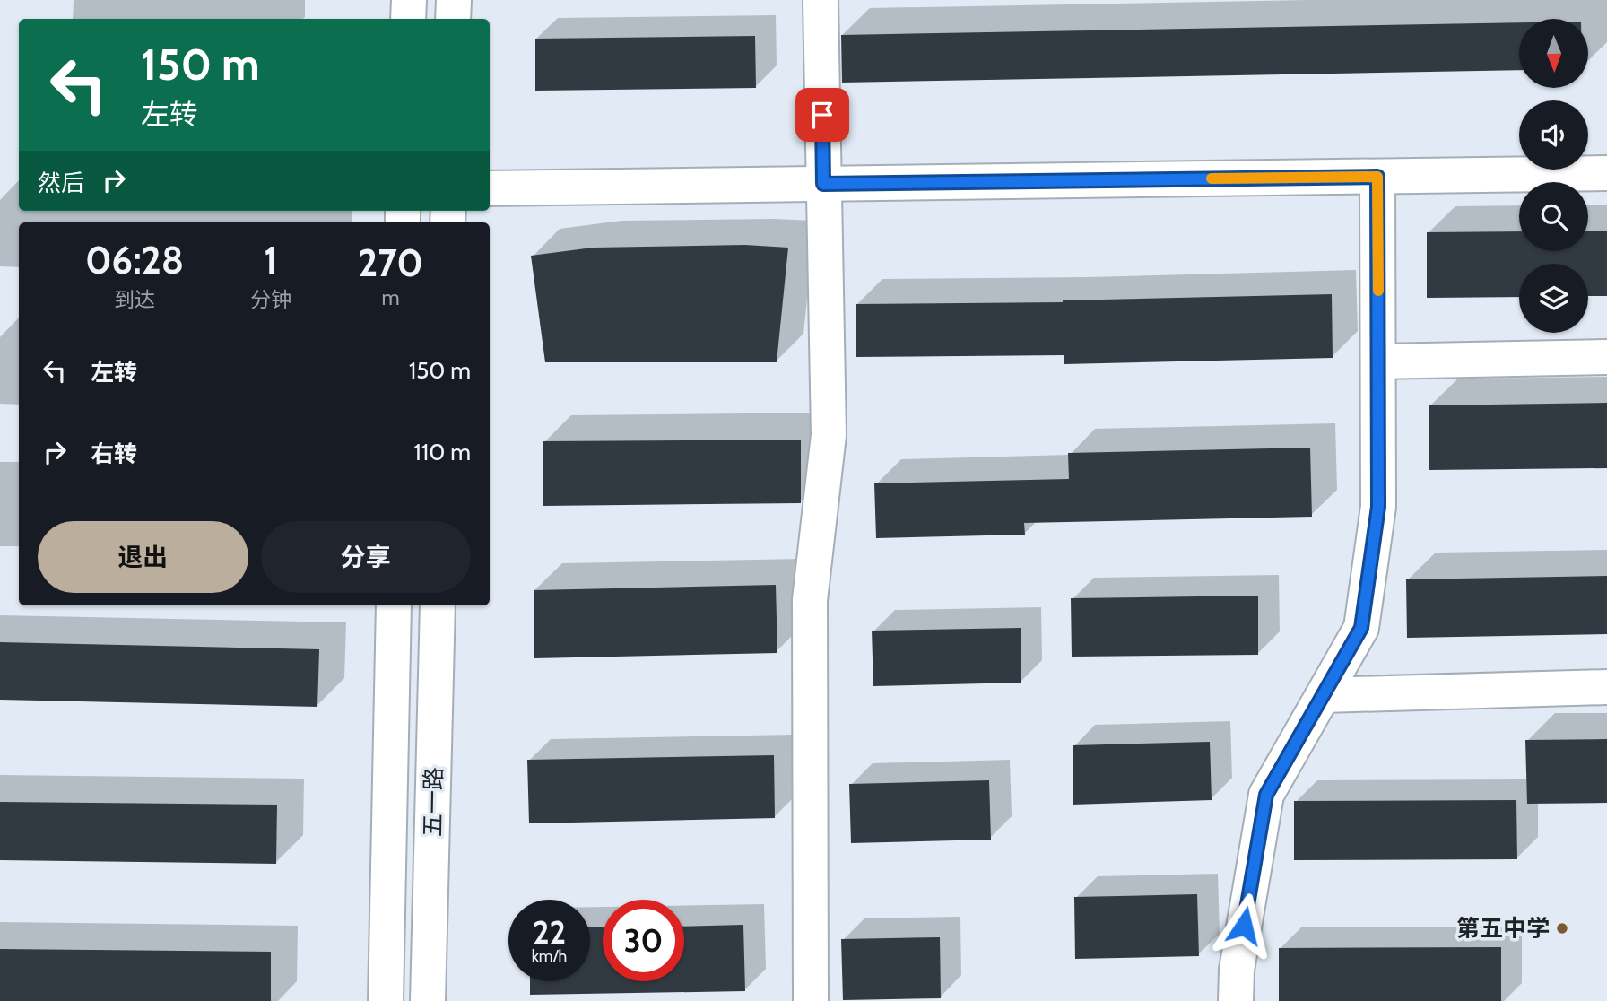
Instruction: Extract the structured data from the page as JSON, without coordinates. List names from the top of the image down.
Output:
{
  "streets": {
    "street": ["五一路"]
  },
  "places": ["第五中学"],
  "north": "bottom",
  "page": {
    "turn": ["150 m", "左转"],
    "then": "然后",
    "eta": [
      "06:28",
      "到达",
      "1",
      "分钟",
      "270",
      "m"
    ],
    "list": [
      {
        "name": "左转",
        "value": "150 m"
      },
      {
        "name": "右转",
        "value": "110 m"
      }
    ],
    "buttons": ["退出", "分享"],
    "speed": "22 km/h",
    "limit": "30"
  }
}
